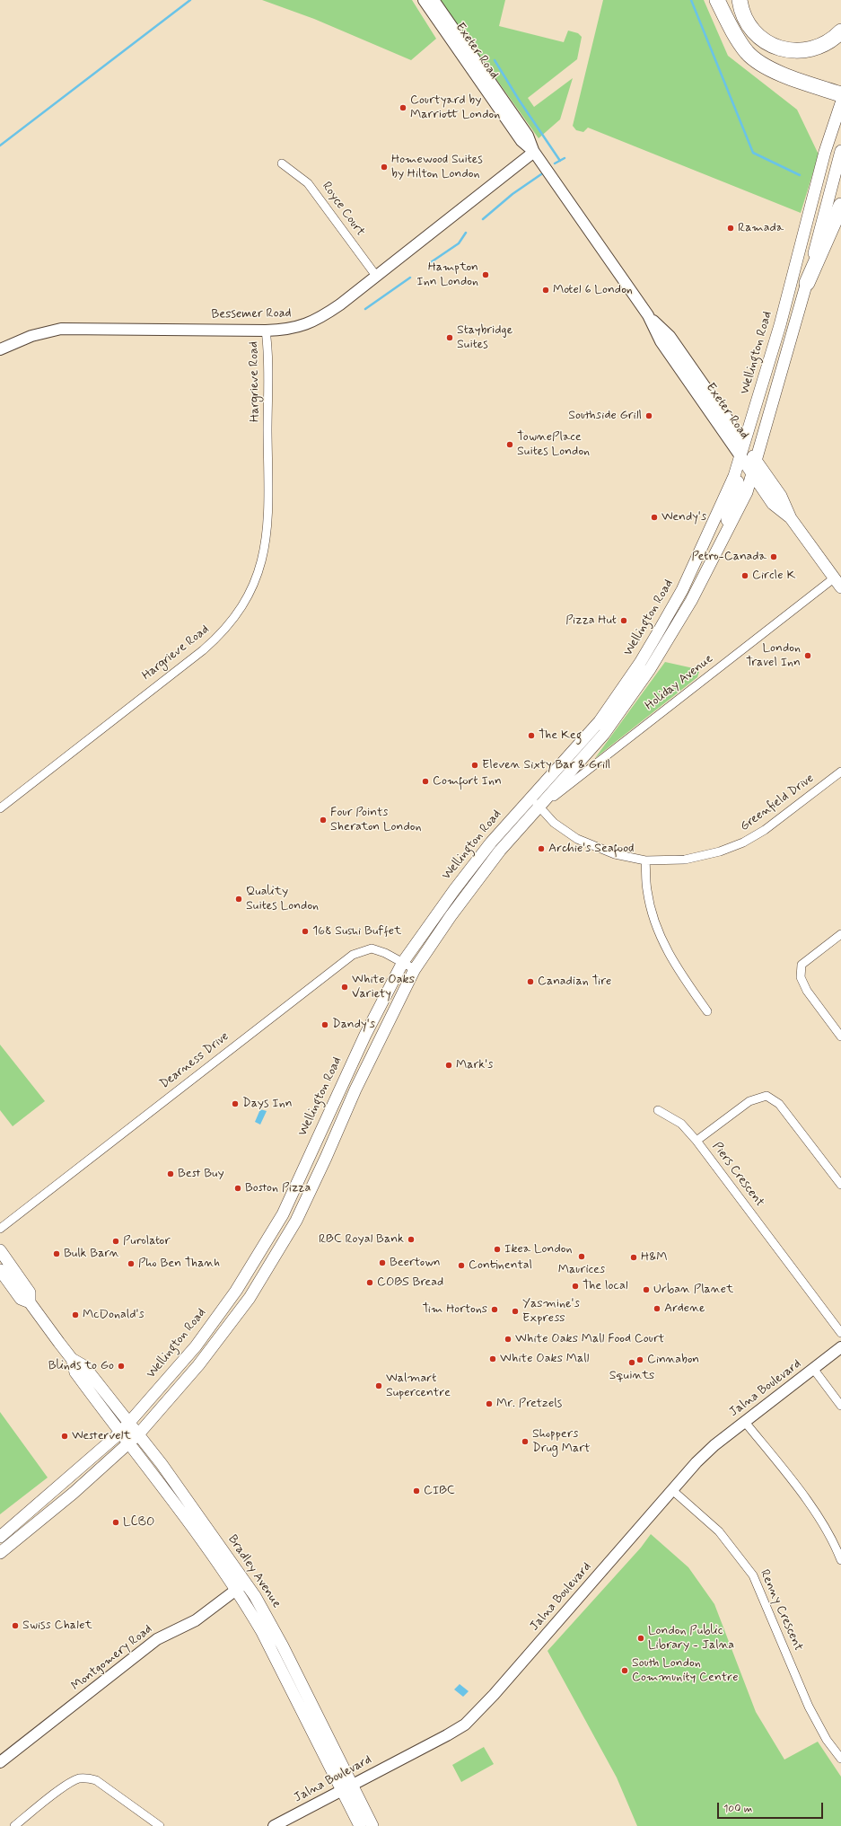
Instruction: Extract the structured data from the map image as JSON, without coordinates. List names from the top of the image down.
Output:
{
  "streets": {
    "main road": ["Exeter Road", "Wellington Road", "Bradley Avenue"],
    "street": [
      "Royce Court",
      "Bessemer Road",
      "Hargrieve Road",
      "Holiday Avenue",
      "Greenfield Drive",
      "Dearness Drive",
      "Piers Crescent",
      "Jalna Boulevard",
      "Renny Crescent",
      "Montgomery Road"
    ]
  },
  "crossings": [
    ["Exeter Road", "Bessemer Road"],
    ["Exeter Road", "Wellington Road"],
    ["Exeter Road", "Holiday Avenue"],
    ["Royce Court", "Bessemer Road"],
    ["Bessemer Road", "Hargrieve Road"],
    ["Wellington Road", "Holiday Avenue"],
    ["Wellington Road", "Greenfield Drive"],
    ["Wellington Road", "Dearness Drive"],
    ["Wellington Road", "Bradley Avenue"],
    ["Holiday Avenue", "Greenfield Drive"],
    ["Jalna Boulevard", "Bradley Avenue"],
    ["Jalna Boulevard", "Renny Crescent"],
    ["Bradley Avenue", "Montgomery Road"]
  ],
  "places": [
    "Courtyard by Marriott London",
    "Homewood Suites by Hilton London",
    "Ramada",
    "Hampton Inn London",
    "Motel 6 London",
    "Staybridge Suites",
    "Southside Grill",
    "TownePlace Suites London",
    "Wendy's",
    "Petro-Canada",
    "Circle K",
    "Pizza Hut",
    "London Travel Inn",
    "The Keg",
    "Eleven Sixty Bar & Grill",
    "Comfort Inn",
    "Four Points Sheraton London",
    "Archie's Seafood",
    "Quality Suites London",
    "168 Sushi Buffet",
    "Canadian Tire",
    "White Oaks Variety",
    "Dandy's",
    "Mark's",
    "Days Inn",
    "Best Buy",
    "Boston Pizza",
    "RBC Royal Bank",
    "Purolator",
    "Ikea London",
    "Bulk Barn",
    "Maurices",
    "H&M",
    "Beertown",
    "Pho Ben Thanh",
    "Continental",
    "COBS Bread",
    "The local",
    "Urban Planet",
    "Ardene",
    "Tim Hortons",
    "Yasmine's Express",
    "McDonald's",
    "White Oaks Mall Food Court",
    "White Oaks Mall",
    "Cinnabon",
    "Squints",
    "Blinds to Go",
    "Walmart Supercentre",
    "Mr. Pretzels",
    "Westervelt",
    "Shoppers Drug Mart",
    "CIBC",
    "LCBO",
    "Swiss Chalet",
    "London Public Library - Jalna",
    "South London Community Centre"
  ],
  "scale_bar": "100 m"
}
